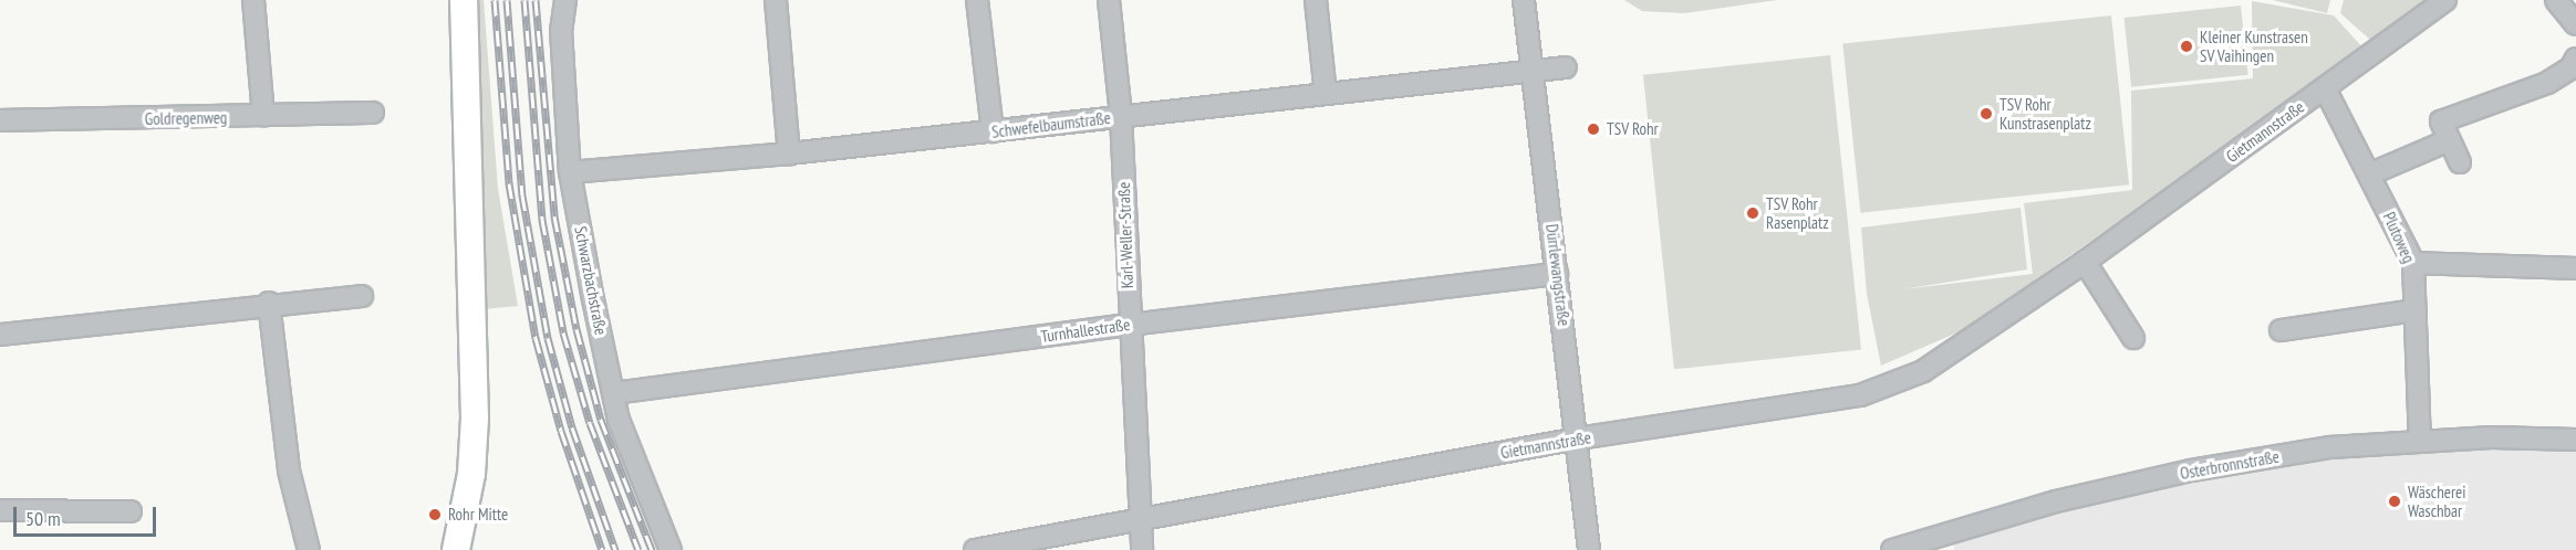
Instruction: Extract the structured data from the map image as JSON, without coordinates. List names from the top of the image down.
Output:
{
  "streets": {
    "street": [
      "Goldregenweg",
      "Schwefelbaumstraße",
      "Gietmannstraße",
      "Karl-Weller-Straße",
      "Plutoweg",
      "Dürrlewangstraße",
      "Schwarzbachstraße",
      "Turnhallestraße",
      "Osterbronnstraße"
    ]
  },
  "crossings": [
    ["Schwefelbaumstraße", "Karl-Weller-Straße"],
    ["Schwefelbaumstraße", "Dürrlewangstraße"],
    ["Schwefelbaumstraße", "Schwarzbachstraße"],
    ["Gietmannstraße", "Karl-Weller-Straße"],
    ["Gietmannstraße", "Plutoweg"],
    ["Gietmannstraße", "Dürrlewangstraße"],
    ["Karl-Weller-Straße", "Turnhallestraße"],
    ["Plutoweg", "Osterbronnstraße"],
    ["Dürrlewangstraße", "Turnhallestraße"],
    ["Schwarzbachstraße", "Turnhallestraße"]
  ],
  "places": [
    "Kleiner Kunstrasen SV Vaihingen",
    "TSV Rohr Kunstrasenplatz",
    "TSV Rohr",
    "TSV Rohr Rasenplatz",
    "Wäscherei Waschbar",
    "Rohr Mitte"
  ],
  "scale_bar": "50 m"
}
